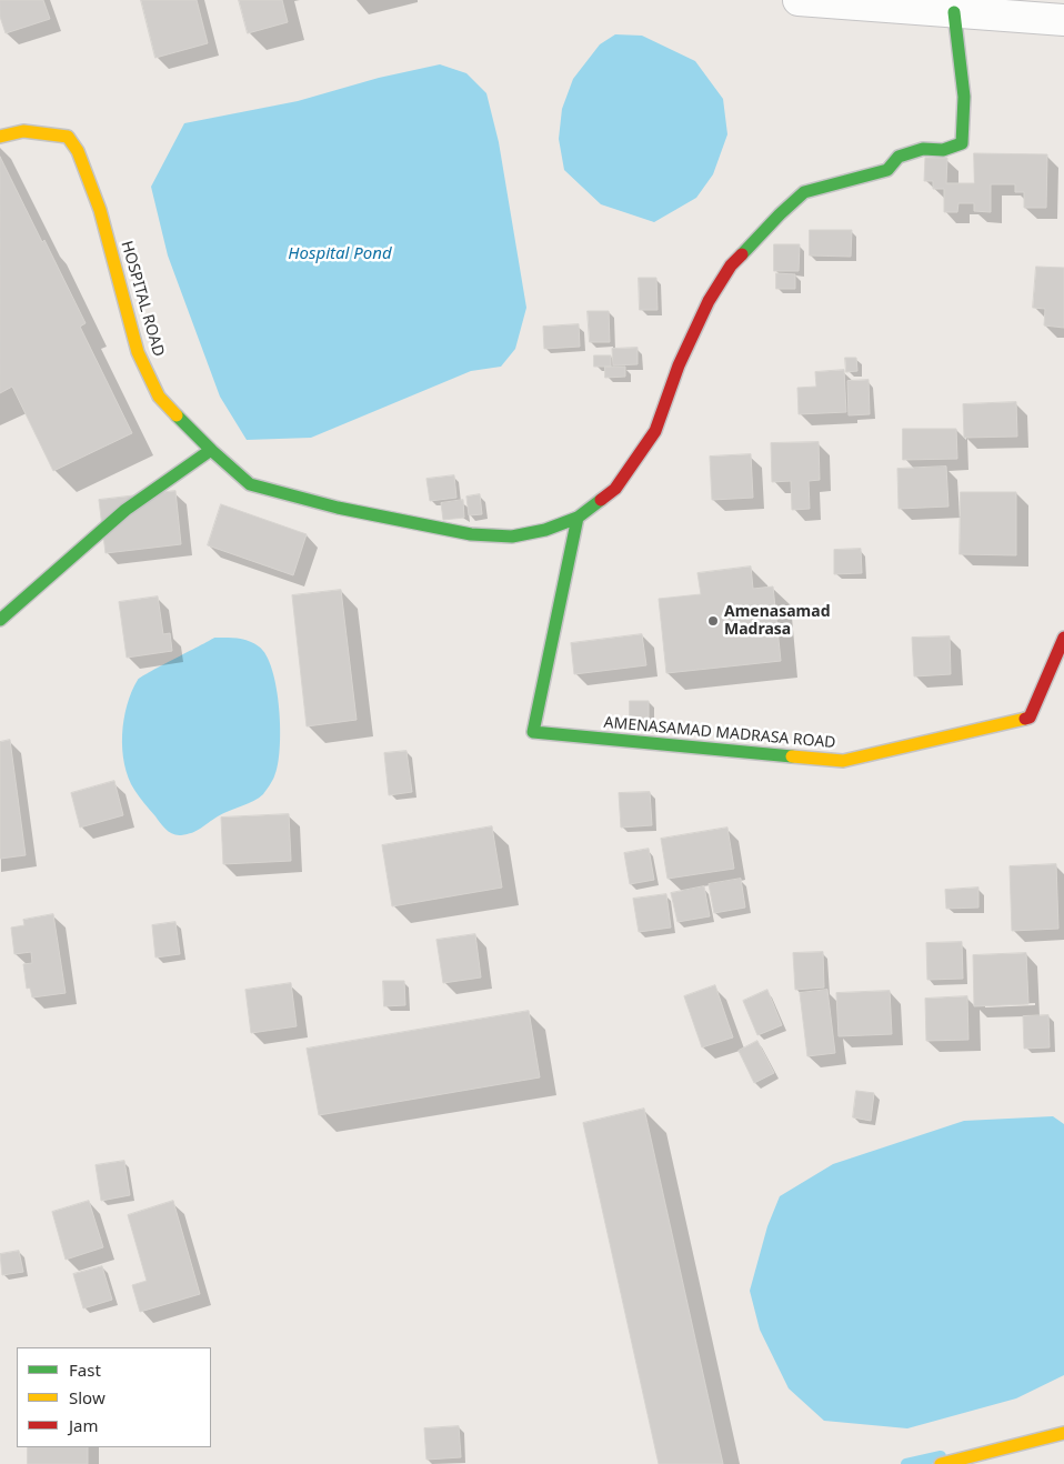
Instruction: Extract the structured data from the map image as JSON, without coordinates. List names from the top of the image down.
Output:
{
  "streets": {
    "street": ["HOSPITAL ROAD", "AMENASAMAD MADRASA ROAD"]
  },
  "crossings": [
    ["HOSPITAL ROAD", "AMENASAMAD MADRASA ROAD"]
  ],
  "water": ["Hospital Pond"],
  "places": ["Amenasamad Madrasa"],
  "legend": ["Fast", "Slow", "Jam"]
}
